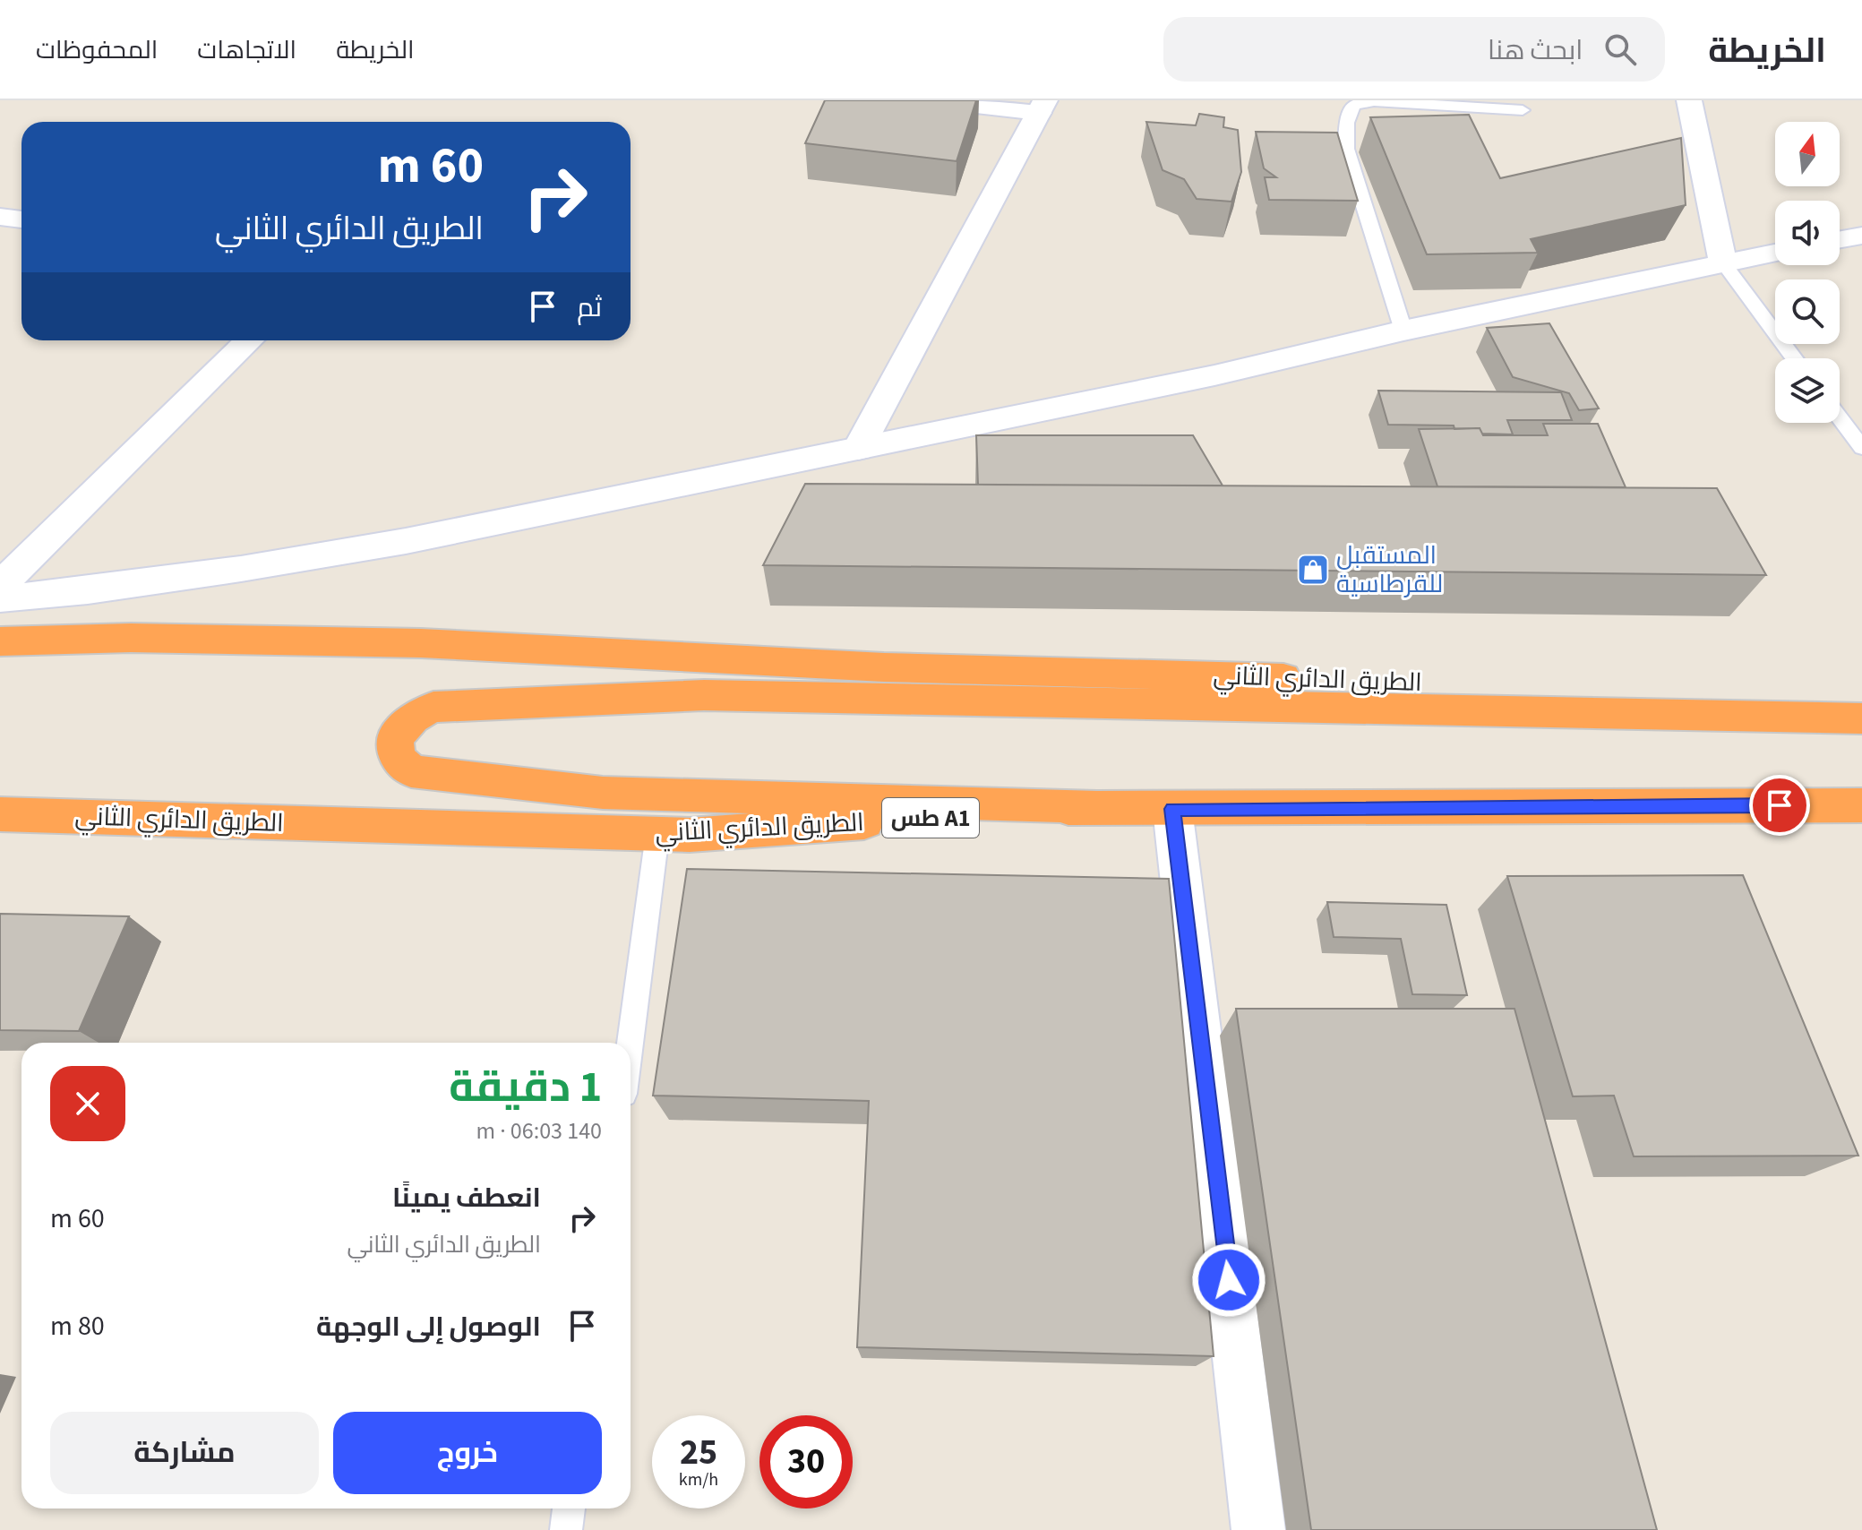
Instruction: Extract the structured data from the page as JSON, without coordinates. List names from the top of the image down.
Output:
{
  "streets": {
    "highway": ["الطريق الدائري الثاني", "طس A1"]
  },
  "places": {
    "shop": ["المستقبل للقرطاسية"]
  },
  "north": "top",
  "page": {
    "header": "الخريطة",
    "search": "ابحث هنا",
    "nav": ["الخريطة", "الاتجاهات", "المحفوظات"],
    "turn": ["60 m", "الطريق الدائري الثاني"],
    "then": "ثم",
    "heading": ["1 دقيقة", "140 m · 06:03"],
    "list": [
      {
        "name": "انعطف يمينًا",
        "note": "الطريق الدائري الثاني",
        "value": "60 m"
      },
      {
        "name": "الوصول إلى الوجهة",
        "value": "80 m"
      }
    ],
    "buttons": ["خروج", "مشاركة"],
    "speed": "25 km/h",
    "limit": "30"
  }
}
